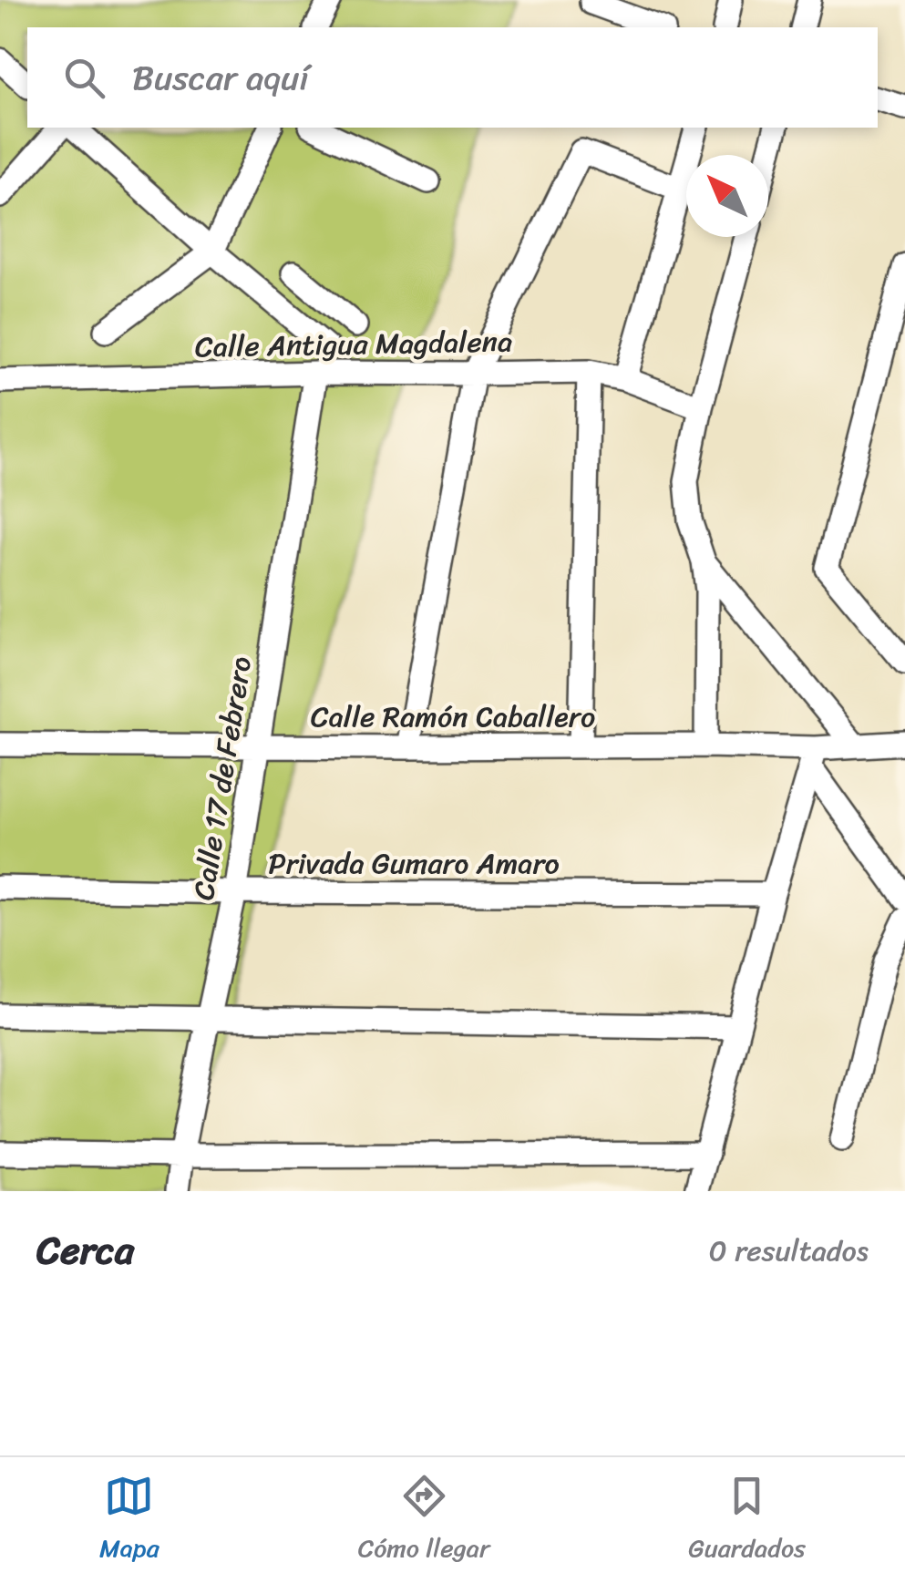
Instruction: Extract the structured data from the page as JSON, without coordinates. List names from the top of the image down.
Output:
{
  "streets": {
    "street": [
      "Calle Antigua Magdalena",
      "Calle Ramón Caballero",
      "Calle 17 de Febrero",
      "Privada Gumaro Amaro"
    ]
  },
  "crossings": [
    ["Calle Antigua Magdalena", "Calle 17 de Febrero"],
    ["Calle Ramón Caballero", "Calle 17 de Febrero"],
    ["Calle 17 de Febrero", "Privada Gumaro Amaro"]
  ],
  "north": "top left",
  "page": {
    "search": "Buscar aquí",
    "heading": ["Cerca", "0 resultados"],
    "nav": ["Mapa", "Cómo llegar", "Guardados"]
  }
}
